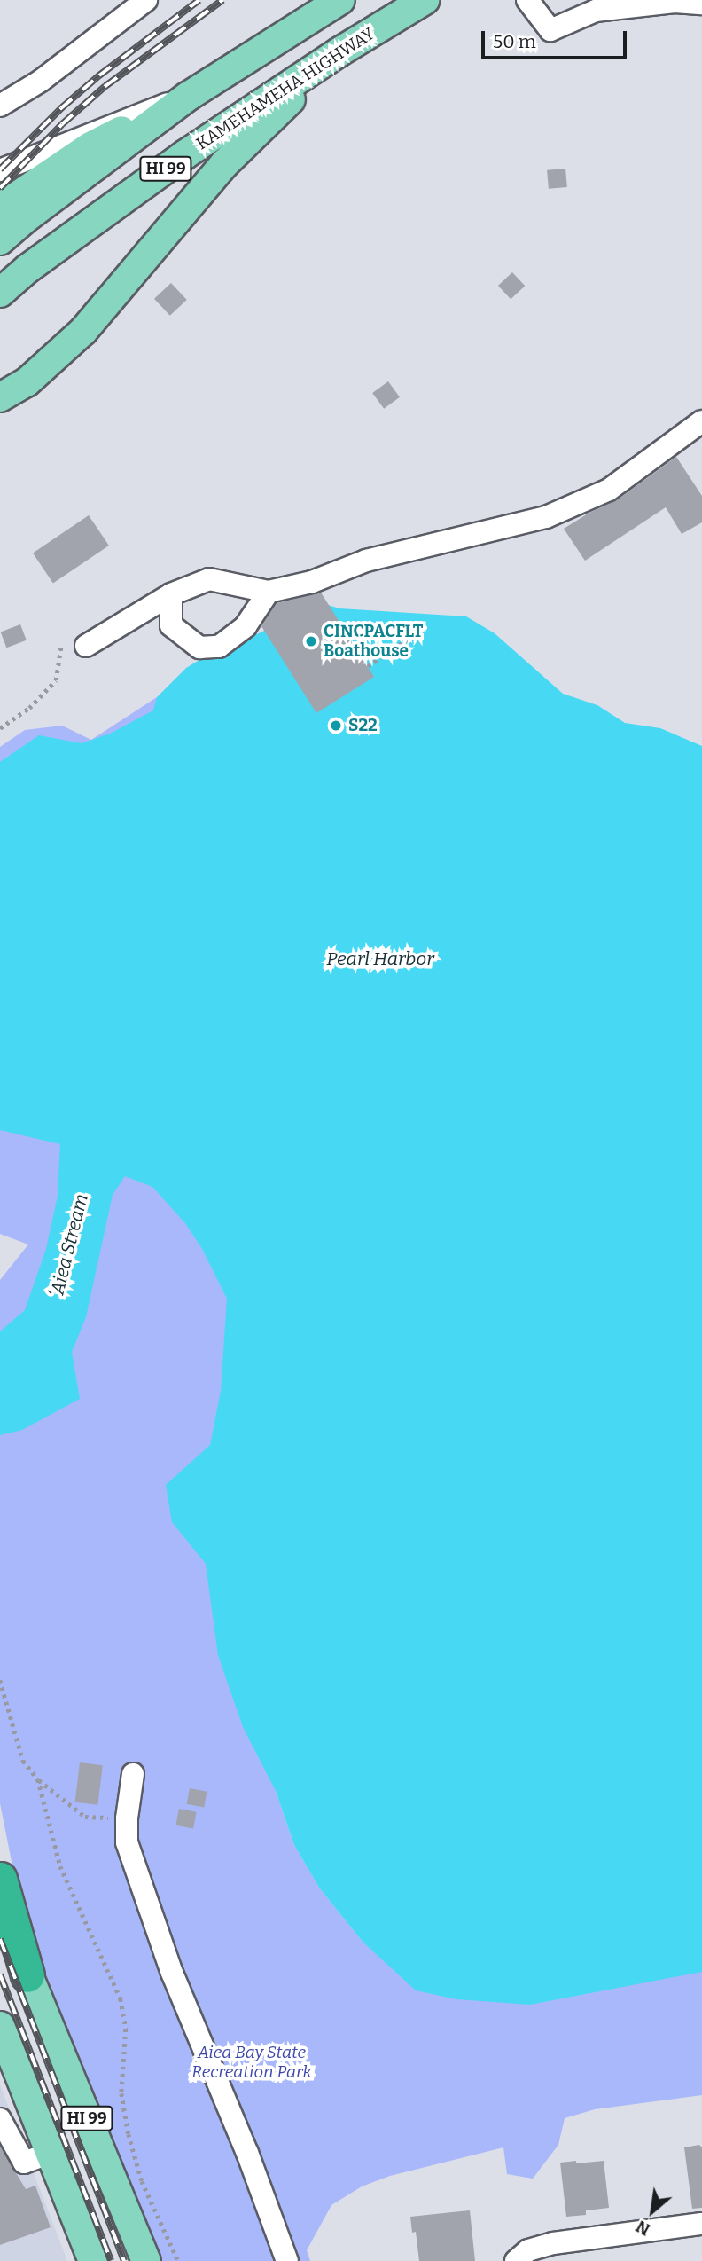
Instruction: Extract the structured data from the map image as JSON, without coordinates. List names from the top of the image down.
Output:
{
  "streets": {
    "main road": ["KAMEHAMEHA HIGHWAY", "HI 99"]
  },
  "water": ["Pearl Harbor", "ʻAiea Stream"],
  "parks": ["Aiea Bay State Recreation Park"],
  "places": ["CINCPACFLT Boathouse", "S22"],
  "scale_bar": "50 m",
  "north": "bottom left"
}
